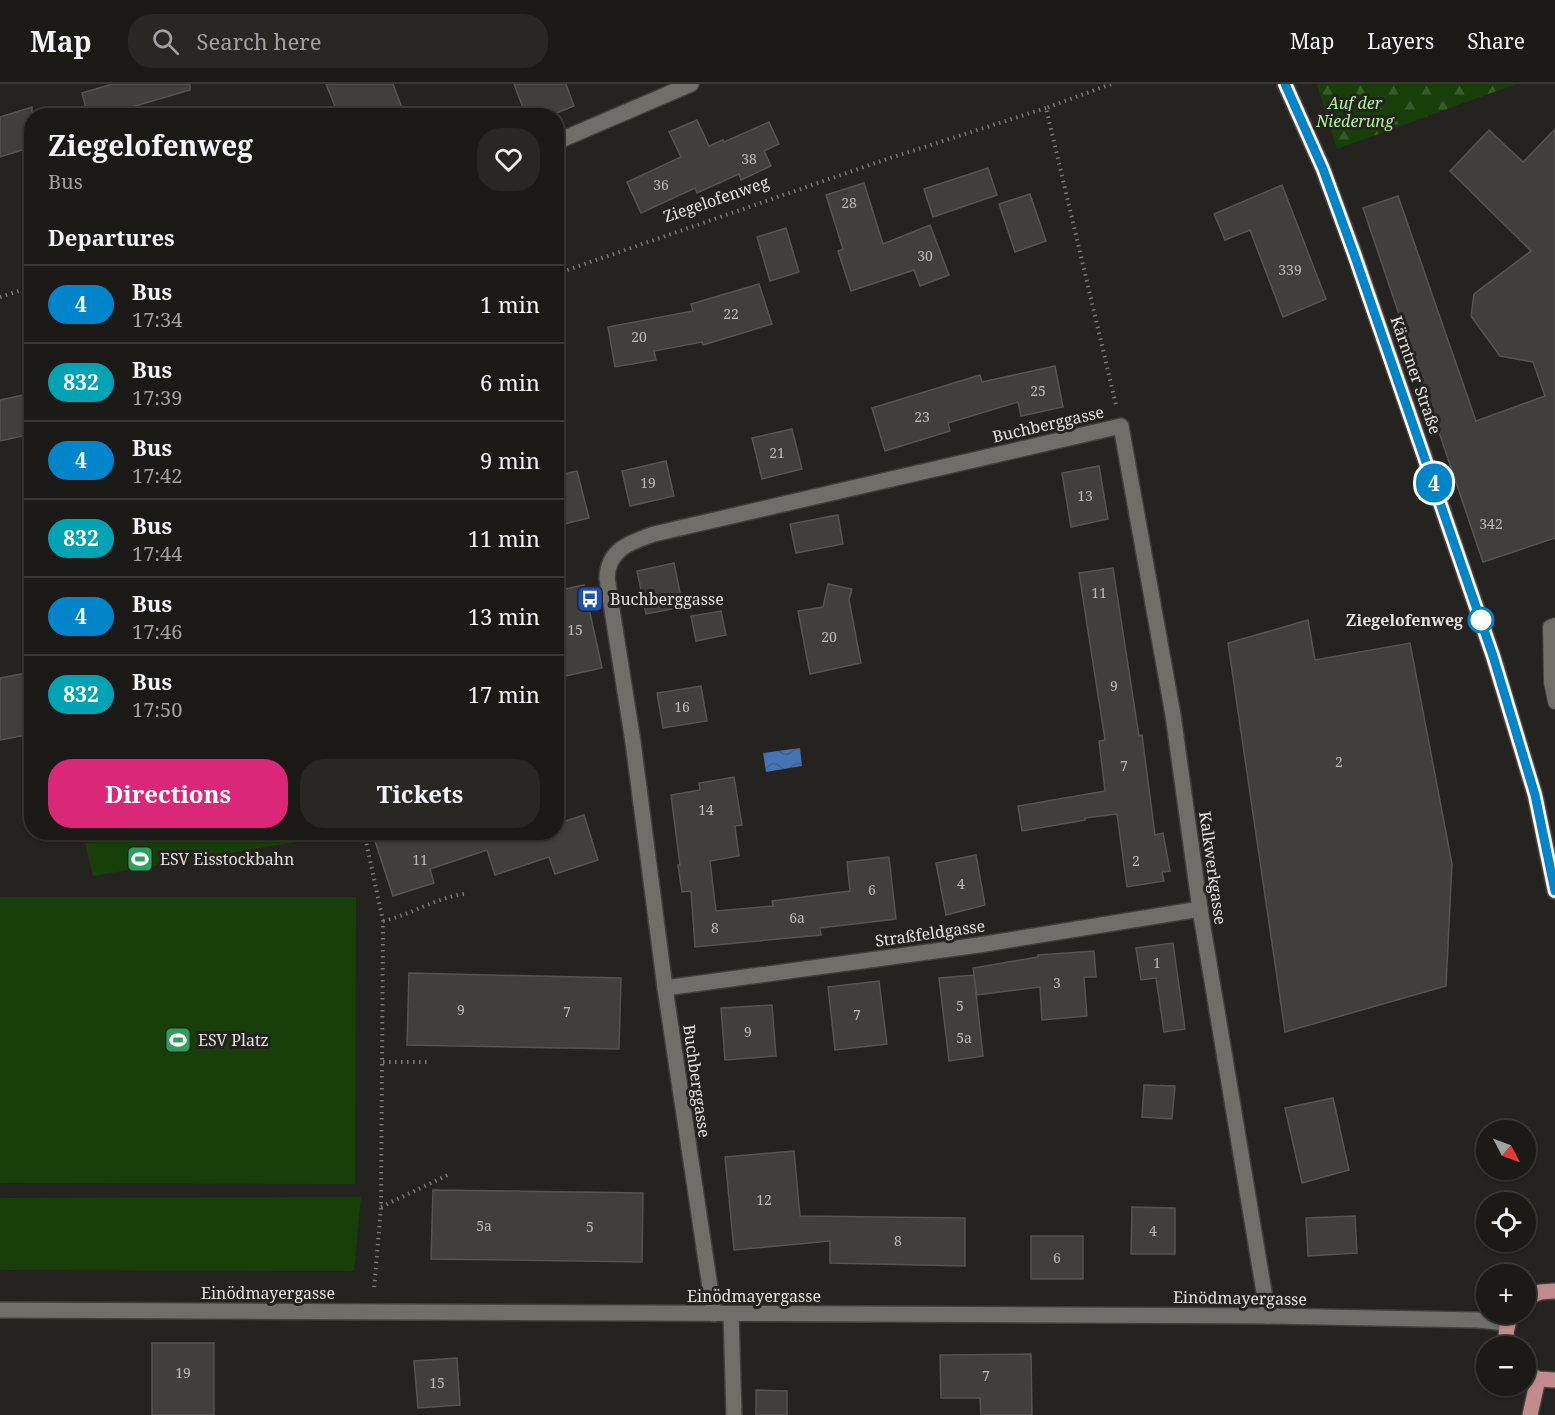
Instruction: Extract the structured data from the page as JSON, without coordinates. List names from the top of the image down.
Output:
{
  "streets": {
    "main road": ["Kärntner Straße"],
    "street": [
      "Buchberggasse",
      "Kalkwerkgasse",
      "Straßfeldgasse",
      "Einödmayergasse"
    ],
    "path": ["Ziegelofenweg"]
  },
  "crossings": [
    ["Buchberggasse", "Kalkwerkgasse"],
    ["Buchberggasse", "Straßfeldgasse"],
    ["Buchberggasse", "Einödmayergasse"],
    ["Kalkwerkgasse", "Straßfeldgasse"],
    ["Kalkwerkgasse", "Einödmayergasse"]
  ],
  "parks": ["Auf der Niederung"],
  "places": {
    "bus stop": ["Buchberggasse"],
    "other": ["Ziegelofenweg"],
    "sports": ["ESV Eisstockbahn", "ESV Platz"]
  },
  "lines": ["bus line 4"],
  "house_numbers": [
    "38",
    "36",
    "28",
    "30",
    "339",
    "22",
    "20",
    "25",
    "23",
    "21",
    "19",
    "13",
    "342",
    "11",
    "15",
    "20",
    "9",
    "16",
    "2",
    "7",
    "14",
    "11",
    "2",
    "4",
    "6",
    "6a",
    "8",
    "1",
    "3",
    "5",
    "9",
    "7",
    "7",
    "9",
    "5a",
    "12",
    "5a",
    "5",
    "4",
    "8",
    "6",
    "19",
    "7",
    "15"
  ],
  "north": "bottom right",
  "page": {
    "header": "Map",
    "search": "Search here",
    "nav": ["Map", "Layers", "Share"],
    "on_map": "4",
    "heading": [
      ["Ziegelofenweg", "Bus"],
      "Departures"
    ],
    "list": [
      {
        "mark": "4",
        "name": "Bus",
        "note": "17:34",
        "value": "1 min"
      },
      {
        "mark": "832",
        "name": "Bus",
        "note": "17:39",
        "value": "6 min"
      },
      {
        "mark": "4",
        "name": "Bus",
        "note": "17:42",
        "value": "9 min"
      },
      {
        "mark": "832",
        "name": "Bus",
        "note": "17:44",
        "value": "11 min"
      },
      {
        "mark": "4",
        "name": "Bus",
        "note": "17:46",
        "value": "13 min"
      },
      {
        "mark": "832",
        "name": "Bus",
        "note": "17:50",
        "value": "17 min"
      }
    ],
    "buttons": ["Directions", "Tickets"],
    "map_buttons": ["+", "−"]
  }
}
